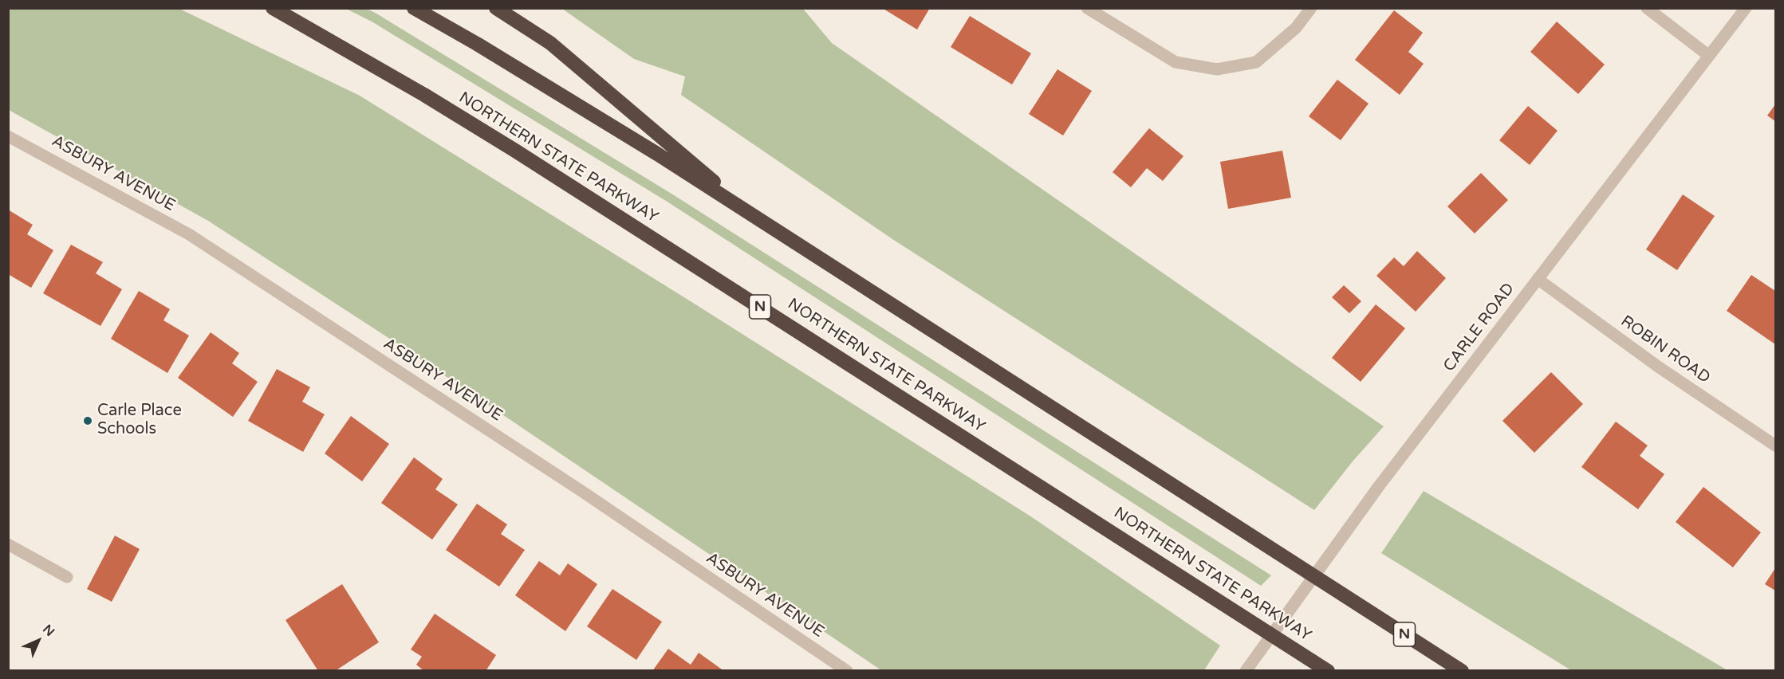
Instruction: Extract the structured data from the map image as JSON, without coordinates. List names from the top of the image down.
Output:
{
  "streets": {
    "highway": ["NORTHERN STATE PARKWAY", "N"],
    "street": ["ASBURY AVENUE", "CARLE ROAD", "ROBIN ROAD"]
  },
  "crossings": [
    ["CARLE ROAD", "ROBIN ROAD"]
  ],
  "places": ["Carle Place Schools"],
  "north": "top right"
}
